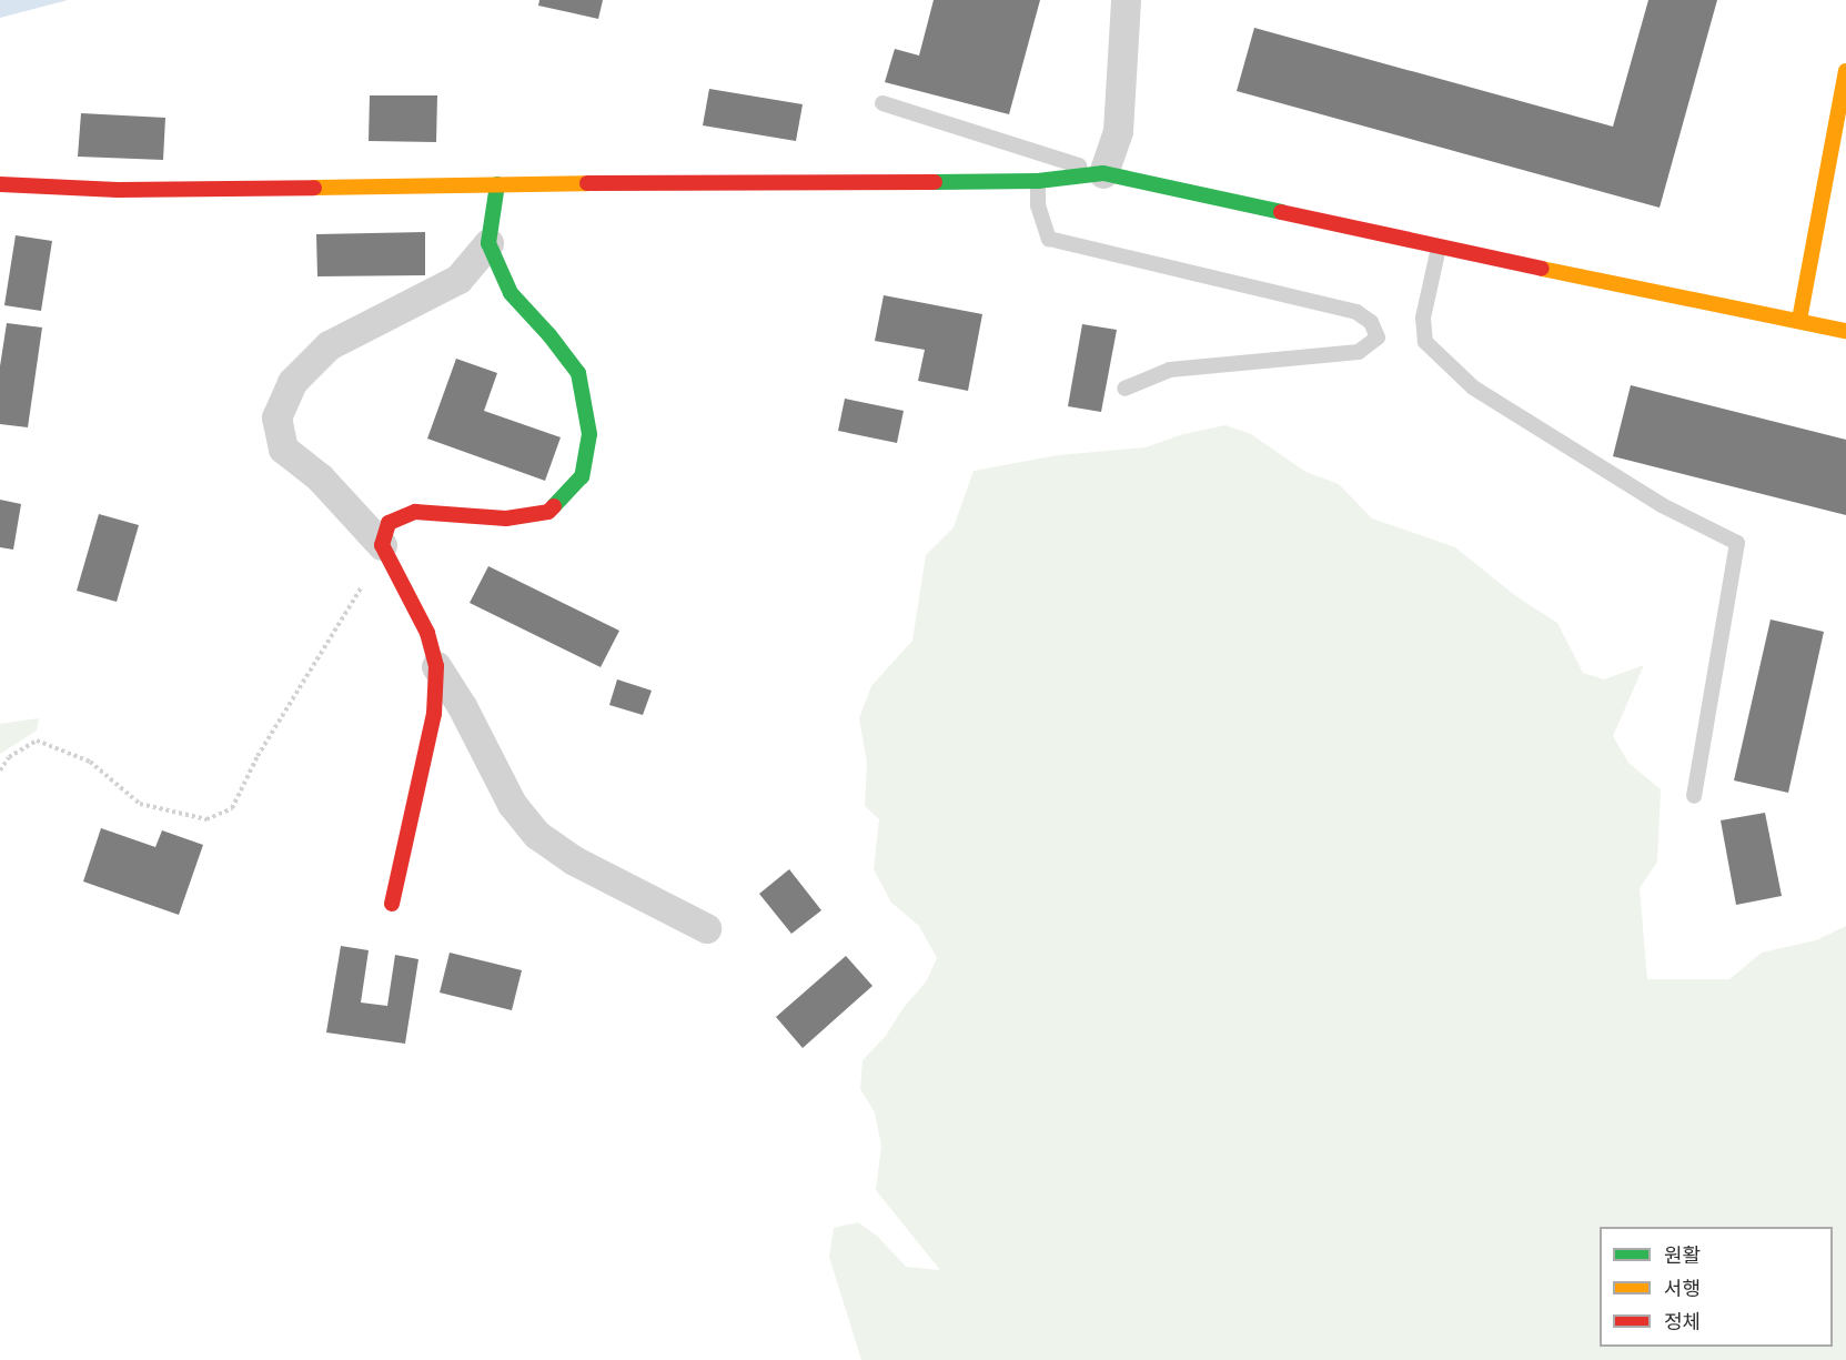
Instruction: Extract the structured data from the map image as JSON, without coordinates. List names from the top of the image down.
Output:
{
  "legend": ["원활", "서행", "정체"]
}
